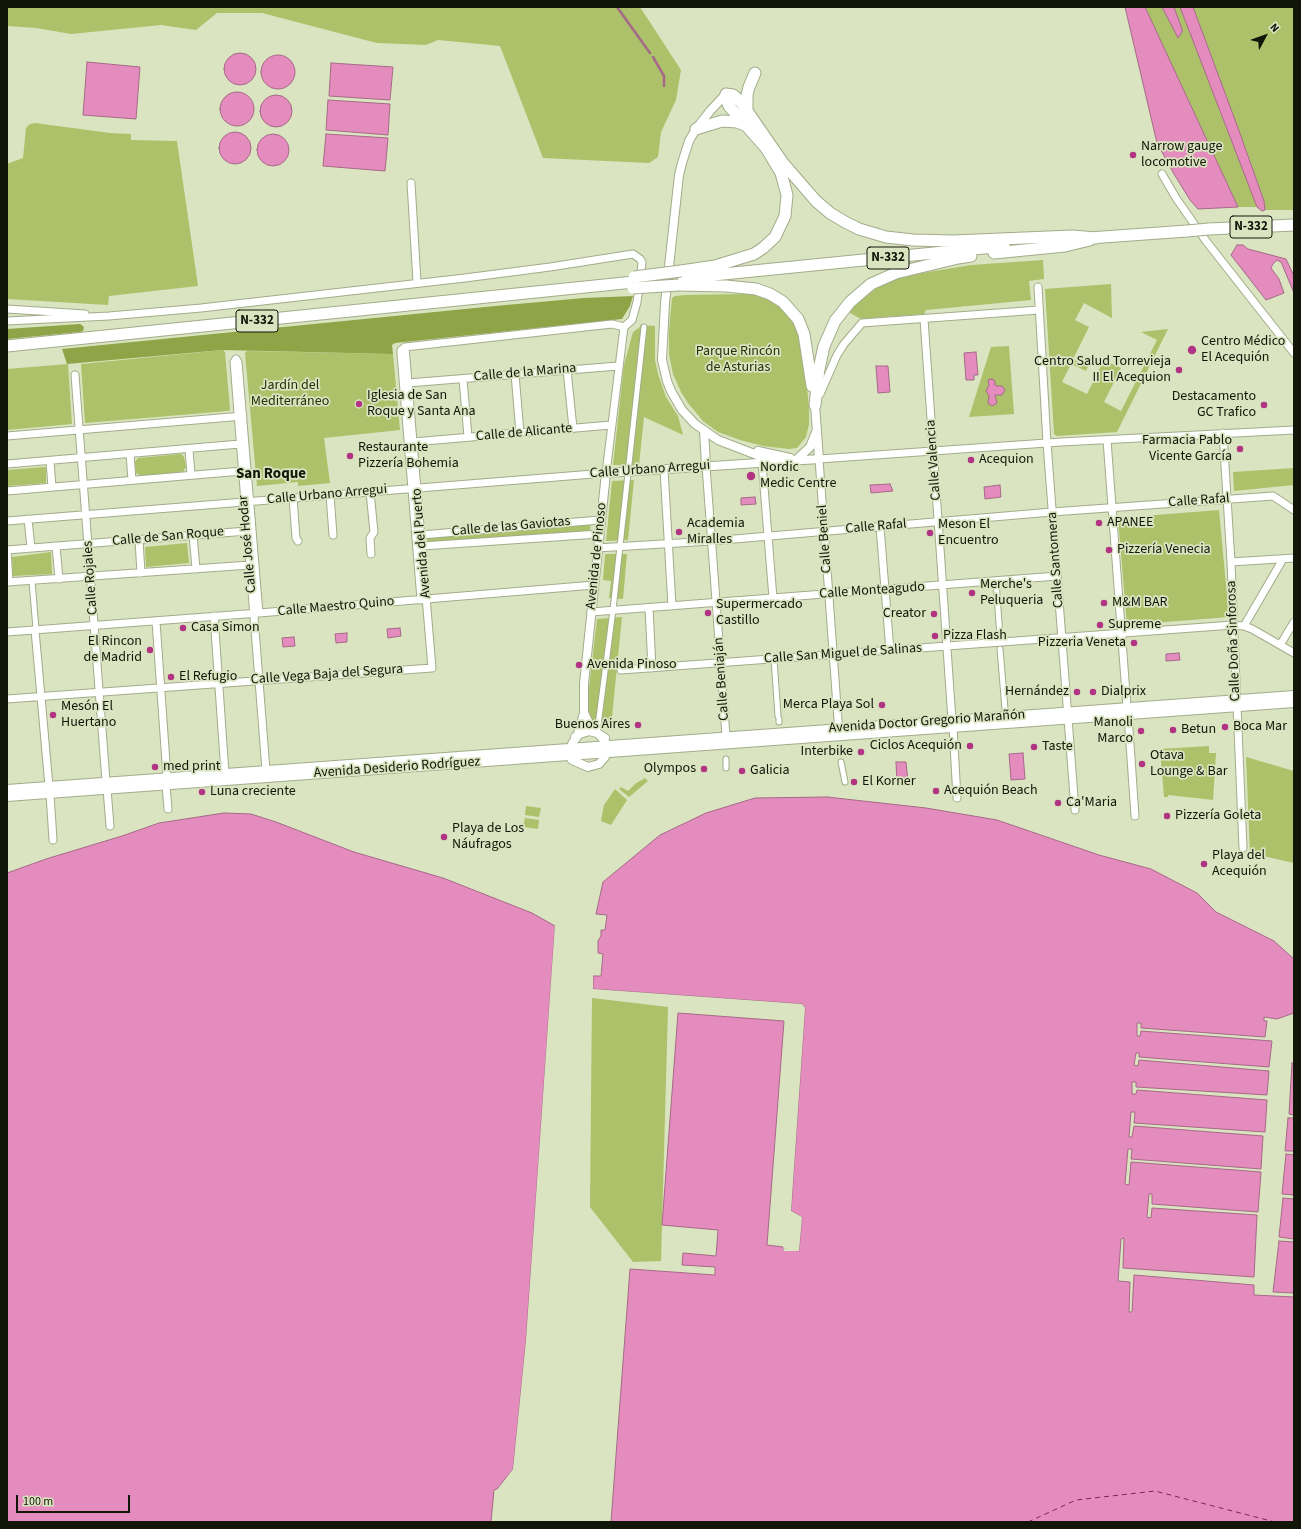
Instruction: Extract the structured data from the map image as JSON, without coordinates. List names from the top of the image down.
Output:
{
  "streets": {
    "highway": ["N-332"],
    "street": [
      "Calle de la Marina",
      "Calle de Alicante",
      "Calle Valencia",
      "Calle Urbano Arregui",
      "Calle Rafal",
      "Calle de las Gaviotas",
      "Calle de San Roque",
      "Calle Beniel",
      "Avenida del Puerto",
      "Calle José Hodar",
      "Avenida de Pinoso",
      "Calle Santomera",
      "Calle Rojales",
      "Calle Monteagudo",
      "Calle Maestro Quino",
      "Calle Doña Sinforosa",
      "Calle San Miguel de Salinas",
      "Calle Vega Baja del Segura",
      "Calle Beniaján",
      "Avenida Doctor Gregorio Marañón",
      "Avenida Desiderio Rodríguez"
    ]
  },
  "crossings": [
    ["Calle de la Marina", "Avenida del Puerto"],
    ["Calle de la Marina", "Avenida de Pinoso"],
    ["Calle de Alicante", "Avenida del Puerto"],
    ["Calle de Alicante", "Avenida de Pinoso"],
    ["Calle Valencia", "Calle Urbano Arregui"],
    ["Calle Valencia", "Calle Rafal"],
    ["Calle Valencia", "Calle Beniel"],
    ["Calle Valencia", "Calle Monteagudo"],
    ["Calle Valencia", "Calle San Miguel de Salinas"],
    ["Calle Valencia", "Avenida Doctor Gregorio Marañón"],
    ["Calle Urbano Arregui", "Calle Beniel"],
    ["Calle Urbano Arregui", "Avenida del Puerto"],
    ["Calle Urbano Arregui", "Calle José Hodar"],
    ["Calle Urbano Arregui", "Avenida de Pinoso"],
    ["Calle Urbano Arregui", "Calle Santomera"],
    ["Calle Urbano Arregui", "Calle Rojales"],
    ["Calle Urbano Arregui", "Calle Doña Sinforosa"],
    ["Calle Urbano Arregui", "Calle Beniaján"],
    ["Calle Rafal", "Calle Beniel"],
    ["Calle Rafal", "Avenida de Pinoso"],
    ["Calle Rafal", "Calle Santomera"],
    ["Calle Rafal", "Calle Doña Sinforosa"],
    ["Calle Rafal", "Calle Beniaján"],
    ["Calle de las Gaviotas", "Avenida del Puerto"],
    ["Calle de las Gaviotas", "Avenida de Pinoso"],
    ["Calle de San Roque", "Calle José Hodar"],
    ["Calle de San Roque", "Calle Rojales"],
    ["Calle Beniel", "Calle Monteagudo"],
    ["Calle Beniel", "Calle San Miguel de Salinas"],
    ["Calle Beniel", "Avenida Doctor Gregorio Marañón"],
    ["Avenida del Puerto", "Calle Maestro Quino"],
    ["Avenida del Puerto", "Calle Vega Baja del Segura"],
    ["Calle José Hodar", "Calle Maestro Quino"],
    ["Calle José Hodar", "Calle Vega Baja del Segura"],
    ["Calle José Hodar", "Avenida Desiderio Rodríguez"],
    ["Avenida de Pinoso", "Calle Monteagudo"],
    ["Avenida de Pinoso", "Calle Maestro Quino"],
    ["Avenida de Pinoso", "Avenida Doctor Gregorio Marañón"],
    ["Calle Santomera", "Calle Monteagudo"],
    ["Calle Santomera", "Calle San Miguel de Salinas"],
    ["Calle Santomera", "Avenida Doctor Gregorio Marañón"],
    ["Calle Rojales", "Calle Maestro Quino"],
    ["Calle Rojales", "Calle Vega Baja del Segura"],
    ["Calle Rojales", "Avenida Desiderio Rodríguez"],
    ["Calle Monteagudo", "Calle Beniaján"],
    ["Calle Doña Sinforosa", "Calle San Miguel de Salinas"],
    ["Calle Doña Sinforosa", "Avenida Doctor Gregorio Marañón"],
    ["Calle San Miguel de Salinas", "Calle Beniaján"],
    ["Calle Beniaján", "Avenida Doctor Gregorio Marañón"],
    ["Avenida Doctor Gregorio Marañón", "Avenida Desiderio Rodríguez"]
  ],
  "districts": ["San Roque"],
  "parks": ["Parque Rincón de Asturias", "Jardín del Mediterráneo"],
  "places": [
    "Narrow gauge locomotive",
    "Centro Médico El Acequión",
    "Centro Salud Torrevieja II El Acequion",
    "Iglesia de San Roque y Santa Ana",
    "Destacamento GC Trafico",
    "Farmacia Pablo Vicente García",
    "Restaurante Pizzería Bohemia",
    "Acequion",
    "Nordic Medic Centre",
    "APANEE",
    "Academia Miralles",
    "Meson El Encuentro",
    "Pizzería Venecia",
    "Merche's Peluqueria",
    "M&M BAR",
    "Supermercado Castillo",
    "Creator",
    "Supreme",
    "Casa Simon",
    "Pizza Flash",
    "Pizzeria Veneta",
    "El Rincon de Madrid",
    "Avenida Pinoso",
    "El Refugio",
    "Hernández",
    "Dialprix",
    "Merca Playa Sol",
    "Mesón El Huertano",
    "Buenos Aires",
    "Boca Mar",
    "Betun",
    "Manoli Marco",
    "Ciclos Acequión",
    "Taste",
    "Interbike",
    "Otava Lounge & Bar",
    "med print",
    "Olympos",
    "Galicia",
    "El Korner",
    "Acequión Beach",
    "Luna creciente",
    "Ca'Maria",
    "Pizzería Goleta",
    "Playa de Los Náufragos",
    "Playa del Acequión"
  ],
  "scale_bar": "100 m",
  "north": "top right"
}
